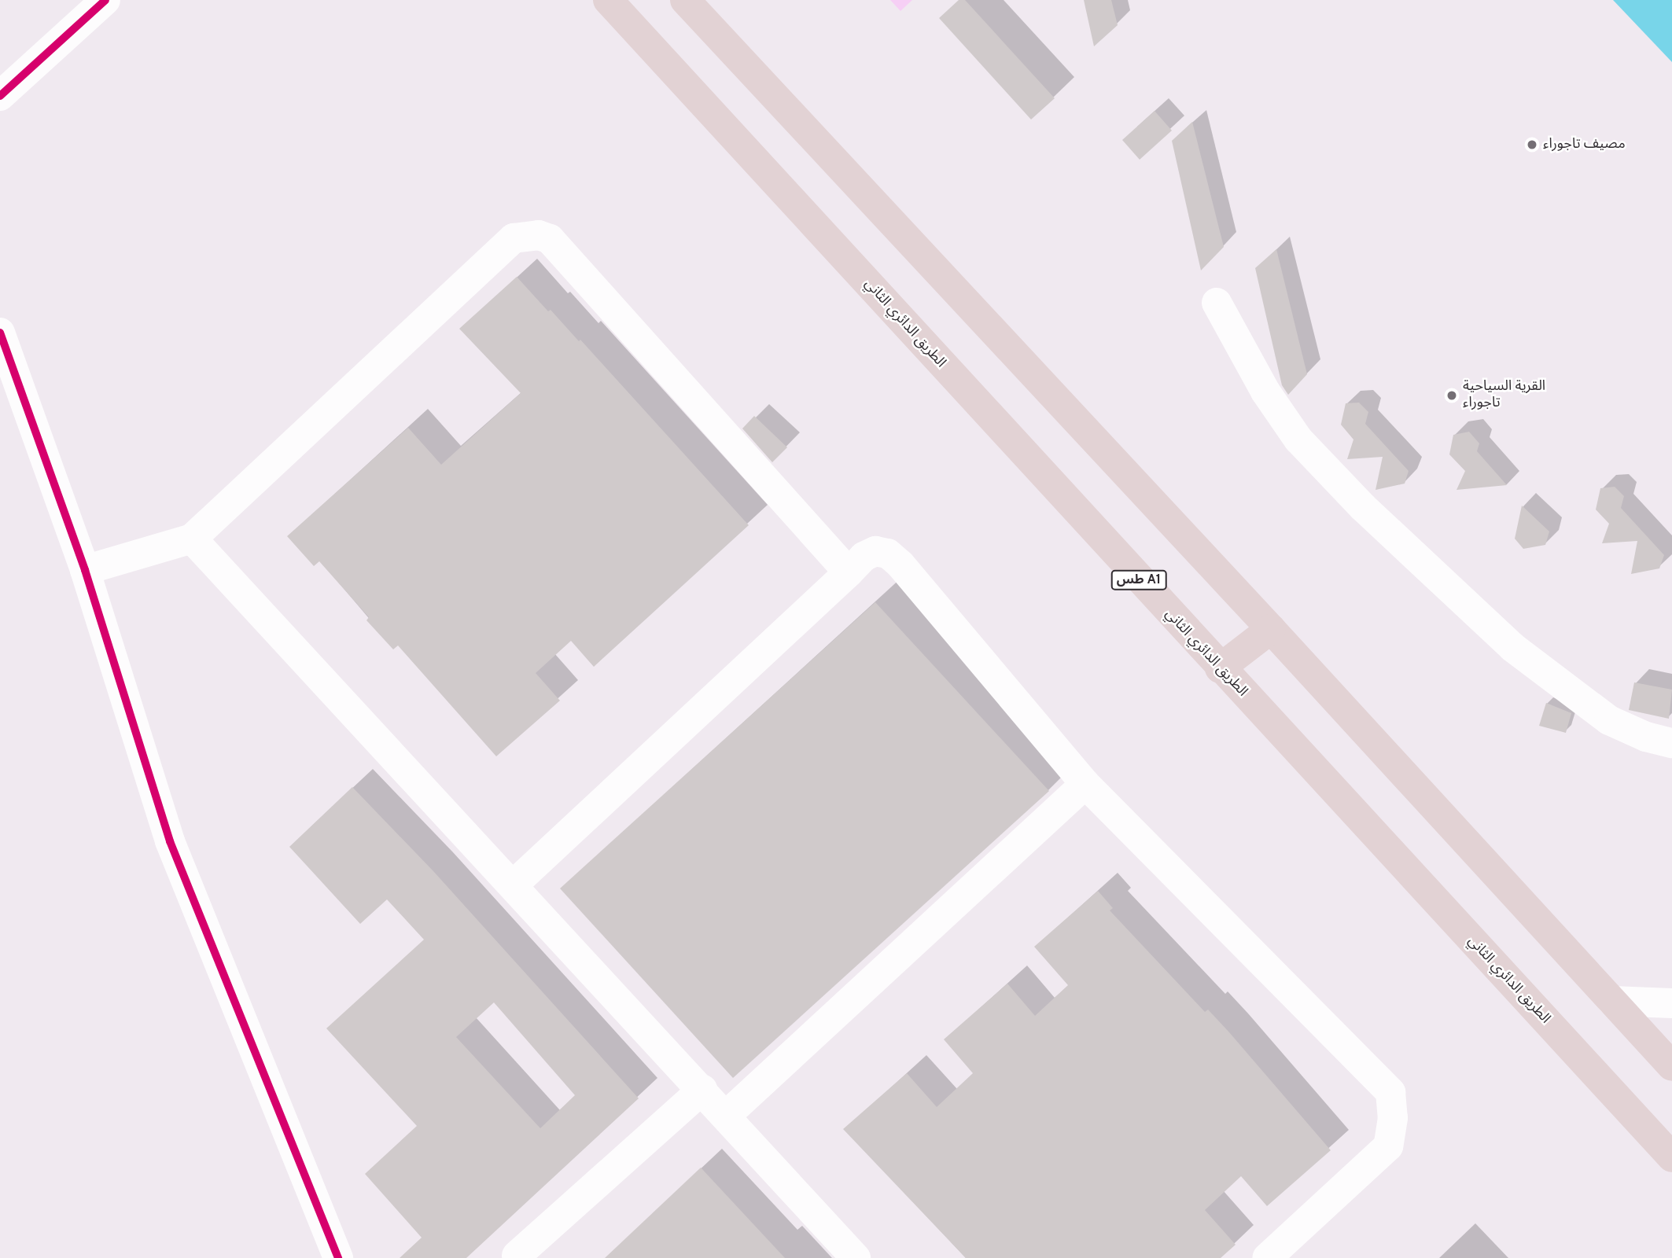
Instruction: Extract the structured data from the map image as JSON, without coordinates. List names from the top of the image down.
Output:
{
  "streets": {
    "highway": ["الطريق الدائري الثاني", "طس A1"]
  },
  "places": ["مصيف تاجوراء", "القرية السياحية تاجوراء"]
}
